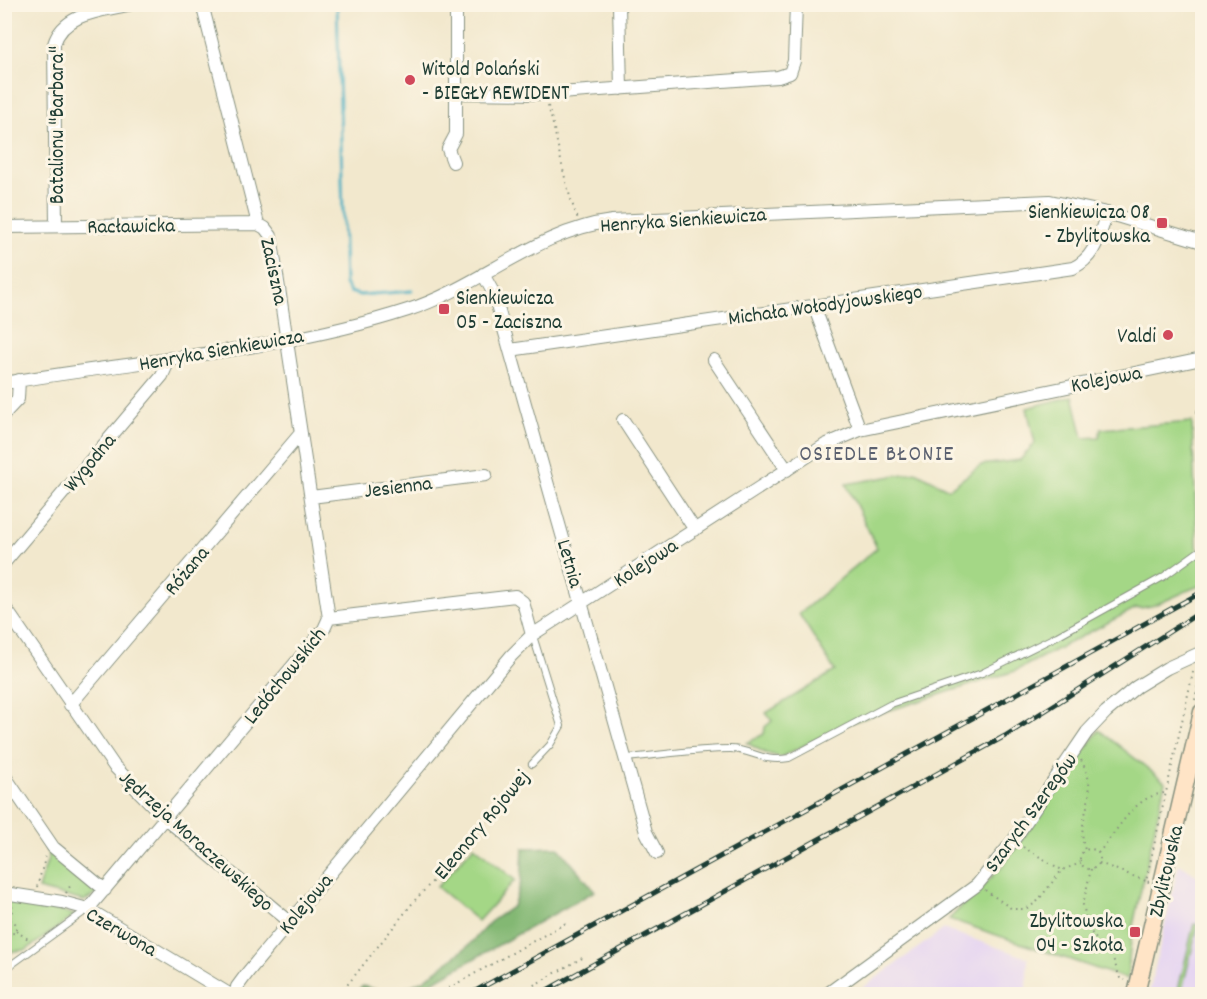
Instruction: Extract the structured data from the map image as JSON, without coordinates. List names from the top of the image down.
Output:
{
  "streets": {
    "street": [
      "Batalionu \"Barbara\"",
      "Henryka Sienkiewicza",
      "Racławicka",
      "Zaciszna",
      "Michała Wołodyjowskiego",
      "Kolejowa",
      "Wygodna",
      "Jesienna",
      "Letnia",
      "Różana",
      "Ledóchowskich",
      "Szarych Szeregów",
      "Jędrzeja Moraczewskiego",
      "Zbylitowska",
      "Czerwona"
    ],
    "lane": ["Eleonory Rojowej"]
  },
  "crossings": [
    ["Batalionu \"Barbara\"", "Racławicka"],
    ["Henryka Sienkiewicza", "Zaciszna"],
    ["Henryka Sienkiewicza", "Michała Wołodyjowskiego"],
    ["Henryka Sienkiewicza", "Wygodna"],
    ["Henryka Sienkiewicza", "Letnia"],
    ["Racławicka", "Zaciszna"],
    ["Zaciszna", "Jesienna"],
    ["Zaciszna", "Różana"],
    ["Zaciszna", "Ledóchowskich"],
    ["Michała Wołodyjowskiego", "Letnia"],
    ["Kolejowa", "Letnia"],
    ["Kolejowa", "Ledóchowskich"],
    ["Kolejowa", "Eleonory Rojowej"],
    ["Kolejowa", "Jędrzeja Moraczewskiego"],
    ["Różana", "Jędrzeja Moraczewskiego"],
    ["Ledóchowskich", "Eleonory Rojowej"],
    ["Ledóchowskich", "Jędrzeja Moraczewskiego"],
    ["Ledóchowskich", "Czerwona"]
  ],
  "districts": ["OSIEDLE BŁONIE"],
  "places": {
    "other": ["Witold Polański - BIEGŁY REWIDENT", "Valdi"],
    "transit": ["Sienkiewicza 08 - Zbylitowska", "Sienkiewicza 05 - Zaciszna", "Zbylitowska 04 - Szkoła"]
  }
}
